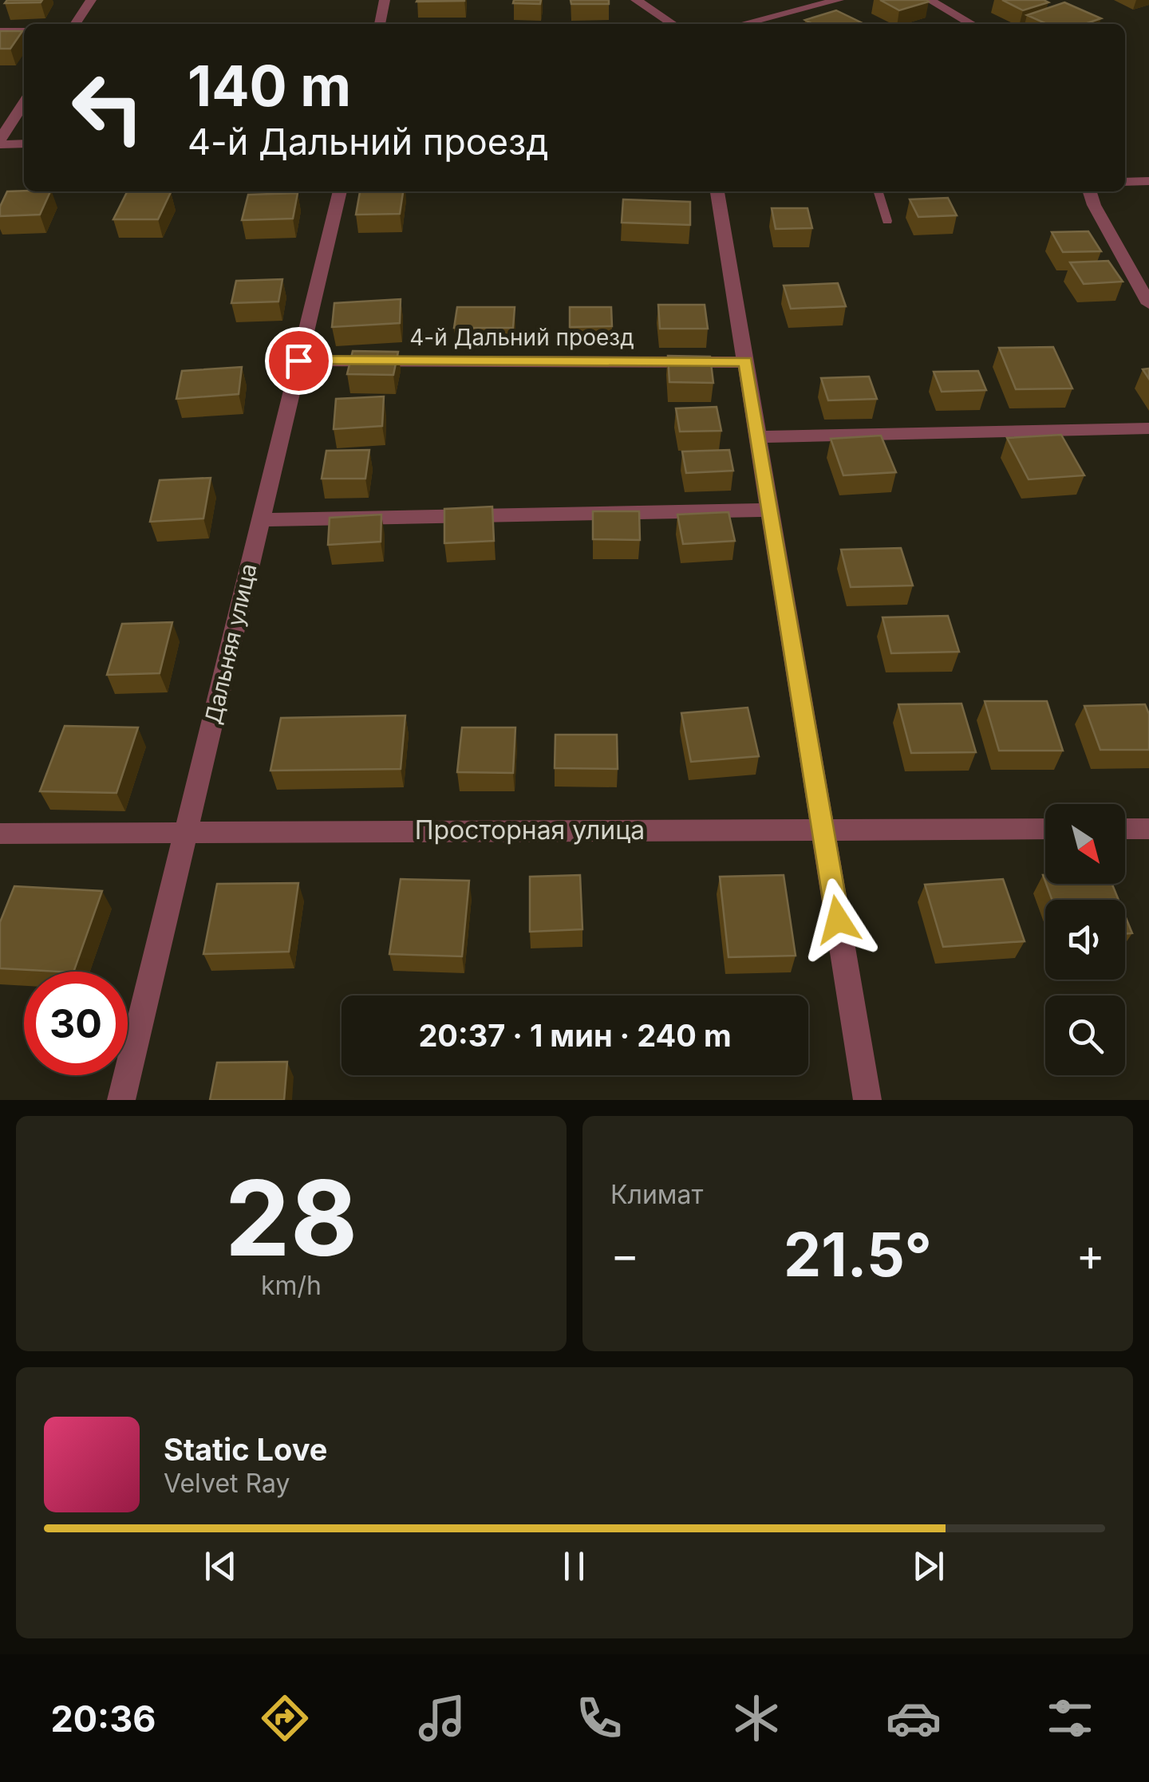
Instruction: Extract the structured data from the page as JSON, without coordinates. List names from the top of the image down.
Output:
{
  "streets": {
    "street": ["4-й Дальний проезд", "Дальняя улица", "Просторная улица"]
  },
  "crossings": [
    ["4-й Дальний проезд", "Дальняя улица"],
    ["Дальняя улица", "Просторная улица"]
  ],
  "north": "bottom right",
  "page": {
    "turn": ["140 m", "4-й Дальний проезд"],
    "limit": "30",
    "trip": "20:37 · 1 мин · 240 m",
    "tile": [
      ["28", "km/h"],
      "Климат"
    ],
    "heat": ["−", "21.5°", "+"],
    "song": ["Static Love", "Velvet Ray"],
    "tabs": "20:36"
  }
}
